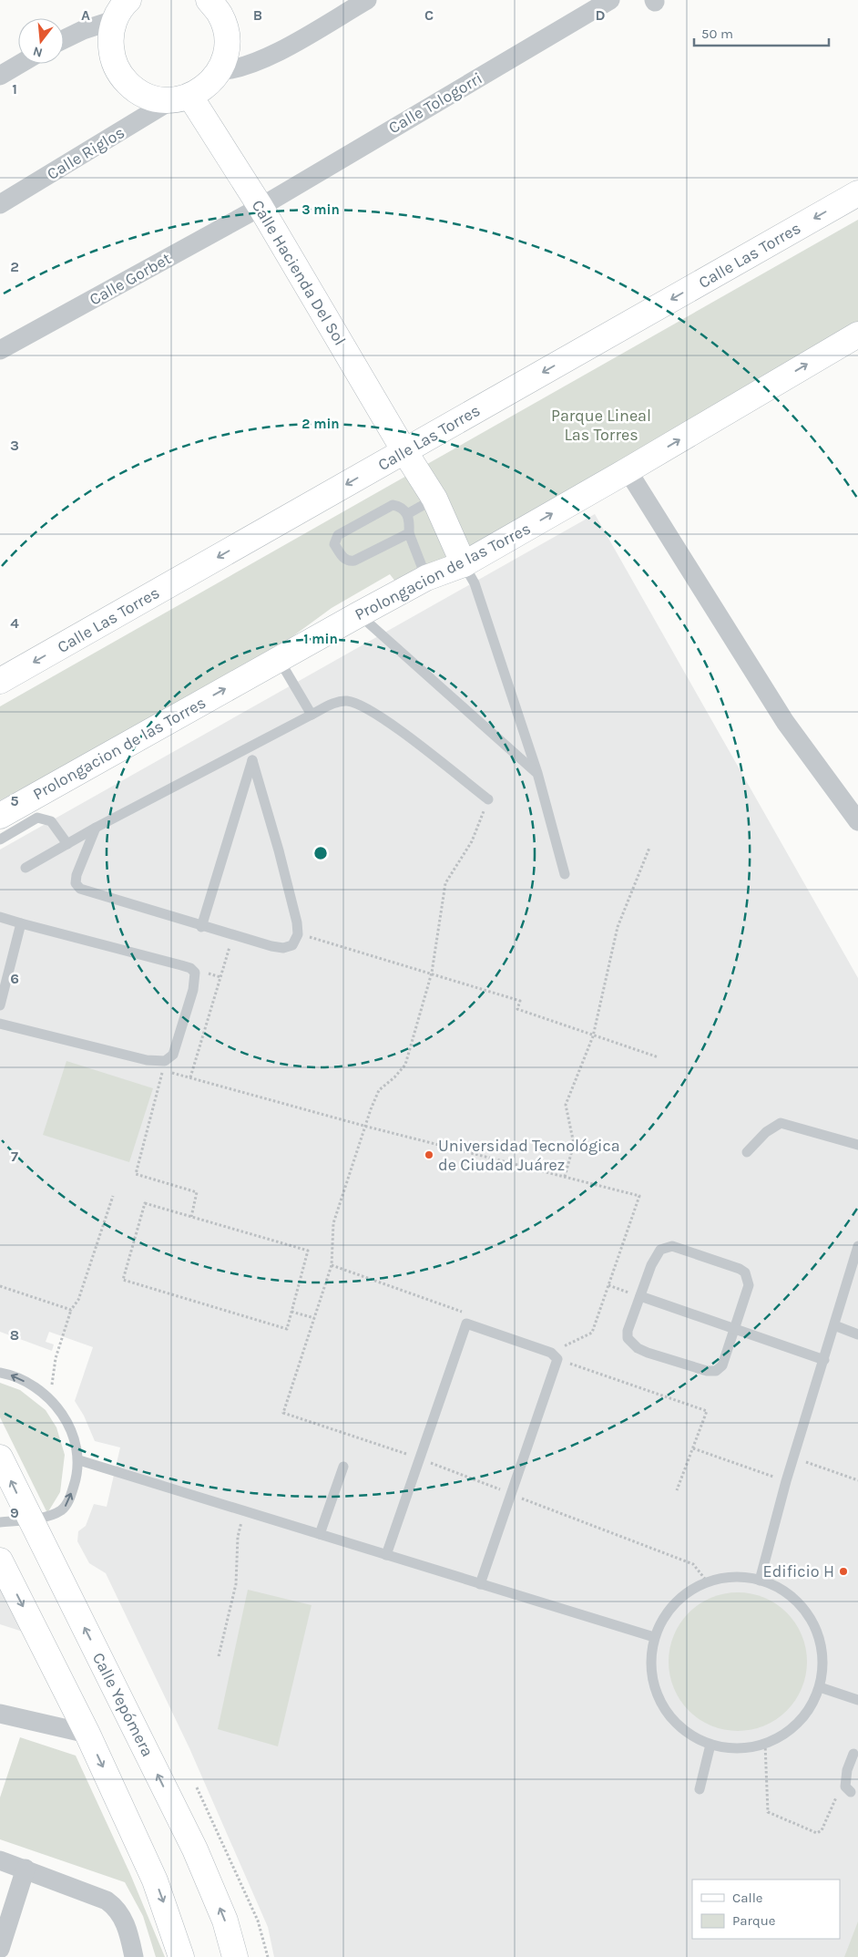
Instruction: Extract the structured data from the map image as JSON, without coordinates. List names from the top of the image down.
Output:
{
  "streets": {
    "main road": [
      "Calle Las Torres",
      "Calle Hacienda Del Sol",
      "Prolongacion de las Torres",
      "Calle Yepómera"
    ],
    "street": ["Calle Tologorri", "Calle Riglos", "Calle Gorbet"]
  },
  "crossings": [
    ["Calle Tologorri", "Calle Hacienda Del Sol"],
    ["Calle Tologorri", "Calle Gorbet"],
    ["Calle Riglos", "Calle Hacienda Del Sol"],
    ["Calle Las Torres", "Calle Hacienda Del Sol"],
    ["Calle Hacienda Del Sol", "Calle Gorbet"],
    ["Calle Hacienda Del Sol", "Prolongacion de las Torres"]
  ],
  "one_way": ["Calle Las Torres", "Prolongacion de las Torres"],
  "parks": ["Parque Lineal Las Torres"],
  "places": ["Universidad Tecnológica de Ciudad Juárez", "Edificio H"],
  "legend": ["Calle", "Parque"],
  "scale_bar": "50 m",
  "north": "bottom",
  "grid": {
    "columns": [
      "A",
      "B",
      "C",
      "D"
    ],
    "rows": [
      "1",
      "2",
      "3",
      "4",
      "5",
      "6",
      "7",
      "8",
      "9"
    ]
  },
  "rings": ["3 min", "2 min", "1 min"]
}
